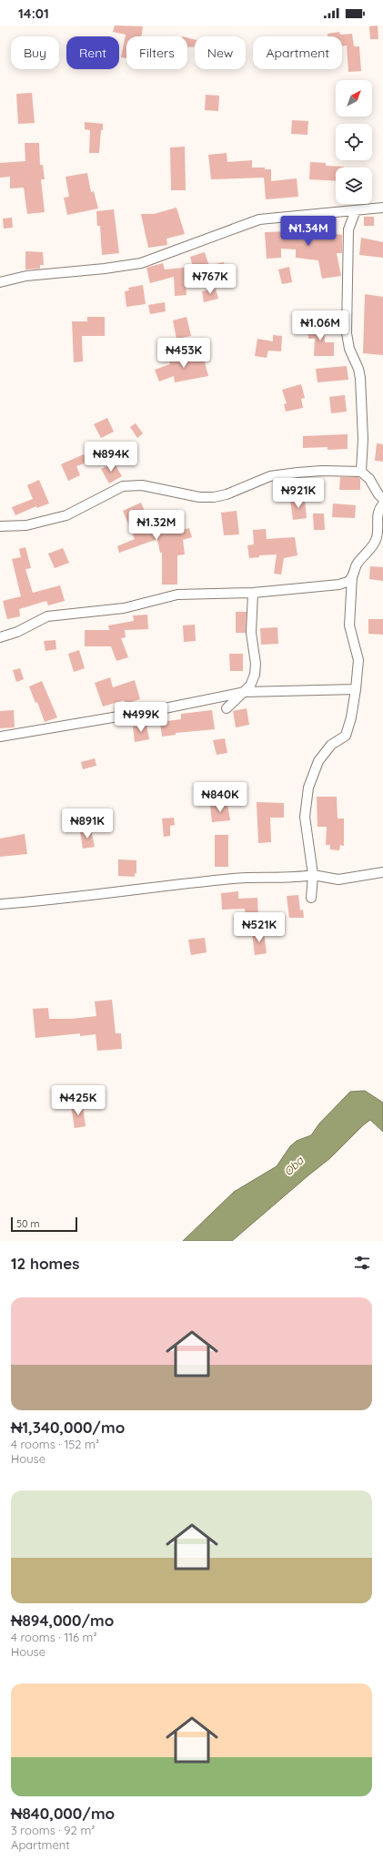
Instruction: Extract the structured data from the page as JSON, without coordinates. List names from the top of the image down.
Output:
{
  "water": ["Oba"],
  "scale_bar": "50 m",
  "north": "top right",
  "page": {
    "status": "14:01",
    "chip": [
      "Buy",
      "Rent",
      "Filters",
      "New",
      "Apartment"
    ],
    "price": [
      "₦1.34M",
      "₦767K",
      "₦1.06M",
      "₦453K",
      "₦894K",
      "₦921K",
      "₦1.32M",
      "₦499K",
      "₦840K",
      "₦891K",
      "₦521K",
      "₦425K"
    ],
    "scale": "50 m",
    "heading": "12 homes",
    "list": [
      {
        "name": "₦1,340,000/mo",
        "note": "4 rooms · 152 m² · House"
      },
      {
        "name": "₦894,000/mo",
        "note": "4 rooms · 116 m² · House"
      },
      {
        "name": "₦840,000/mo",
        "note": "3 rooms · 92 m² · Apartment"
      }
    ]
  }
}
